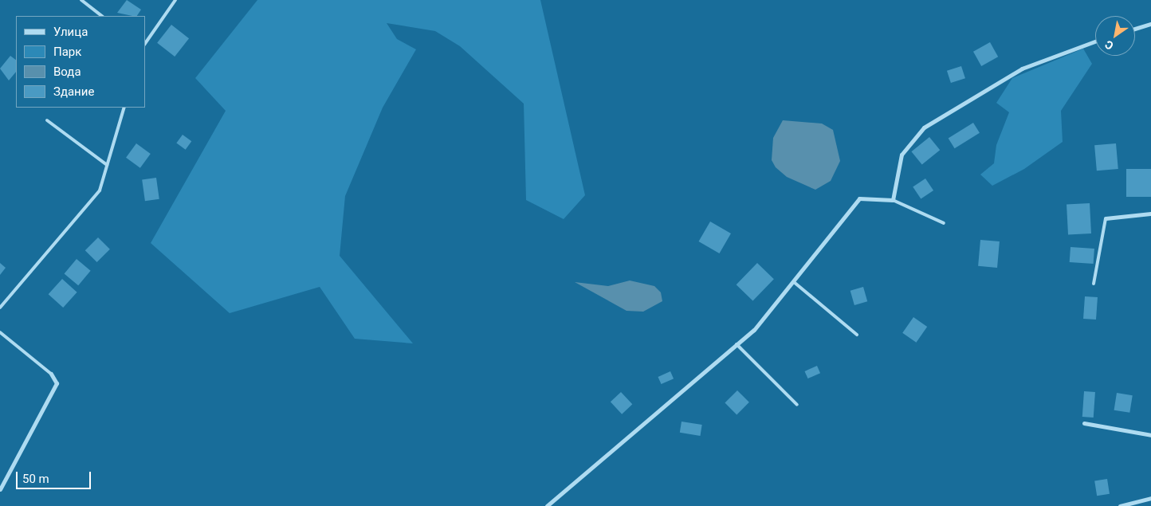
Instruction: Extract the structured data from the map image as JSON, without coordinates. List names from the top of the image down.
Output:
{
  "legend": [
    "Улица",
    "Парк",
    "Вода",
    "Здание"
  ],
  "scale_bar": "50 m",
  "north": "bottom left"
}
